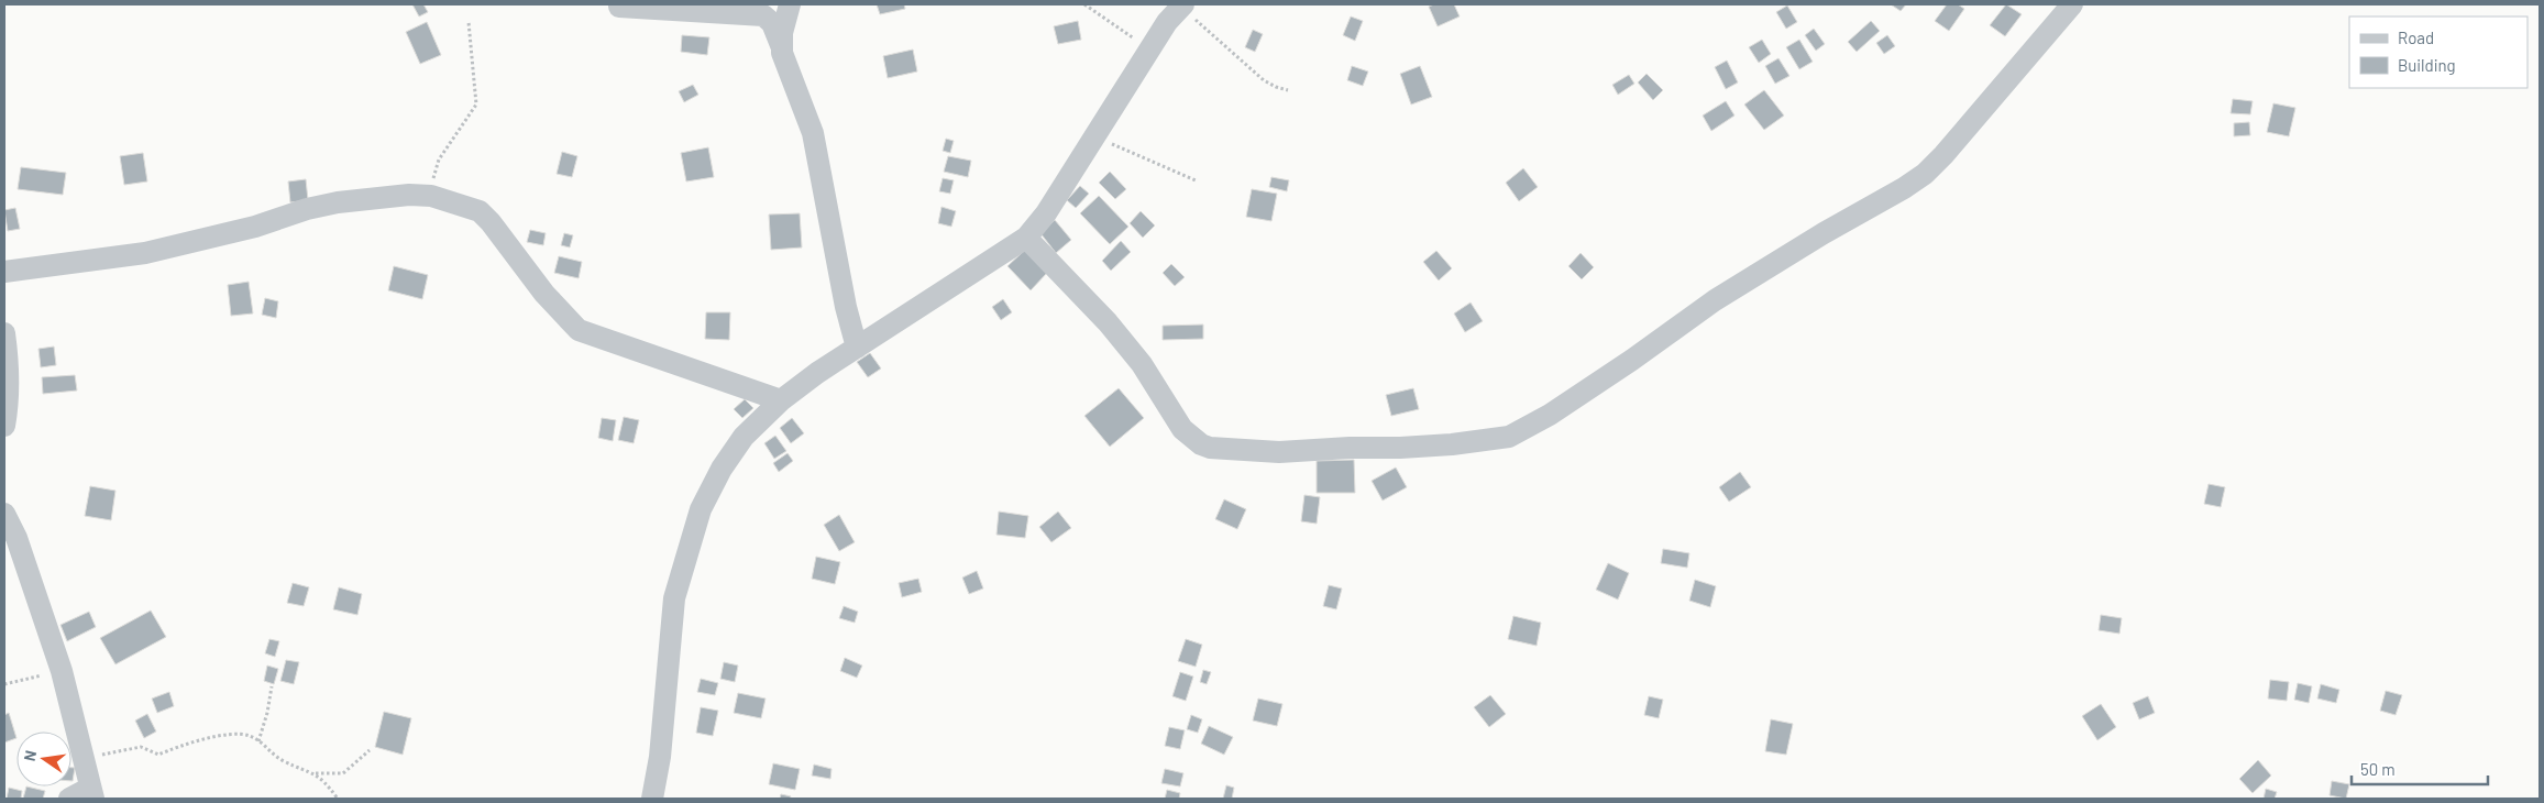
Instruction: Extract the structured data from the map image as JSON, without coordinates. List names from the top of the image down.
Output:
{
  "legend": ["Road", "Building"],
  "scale_bar": "50 m",
  "north": "left"
}
